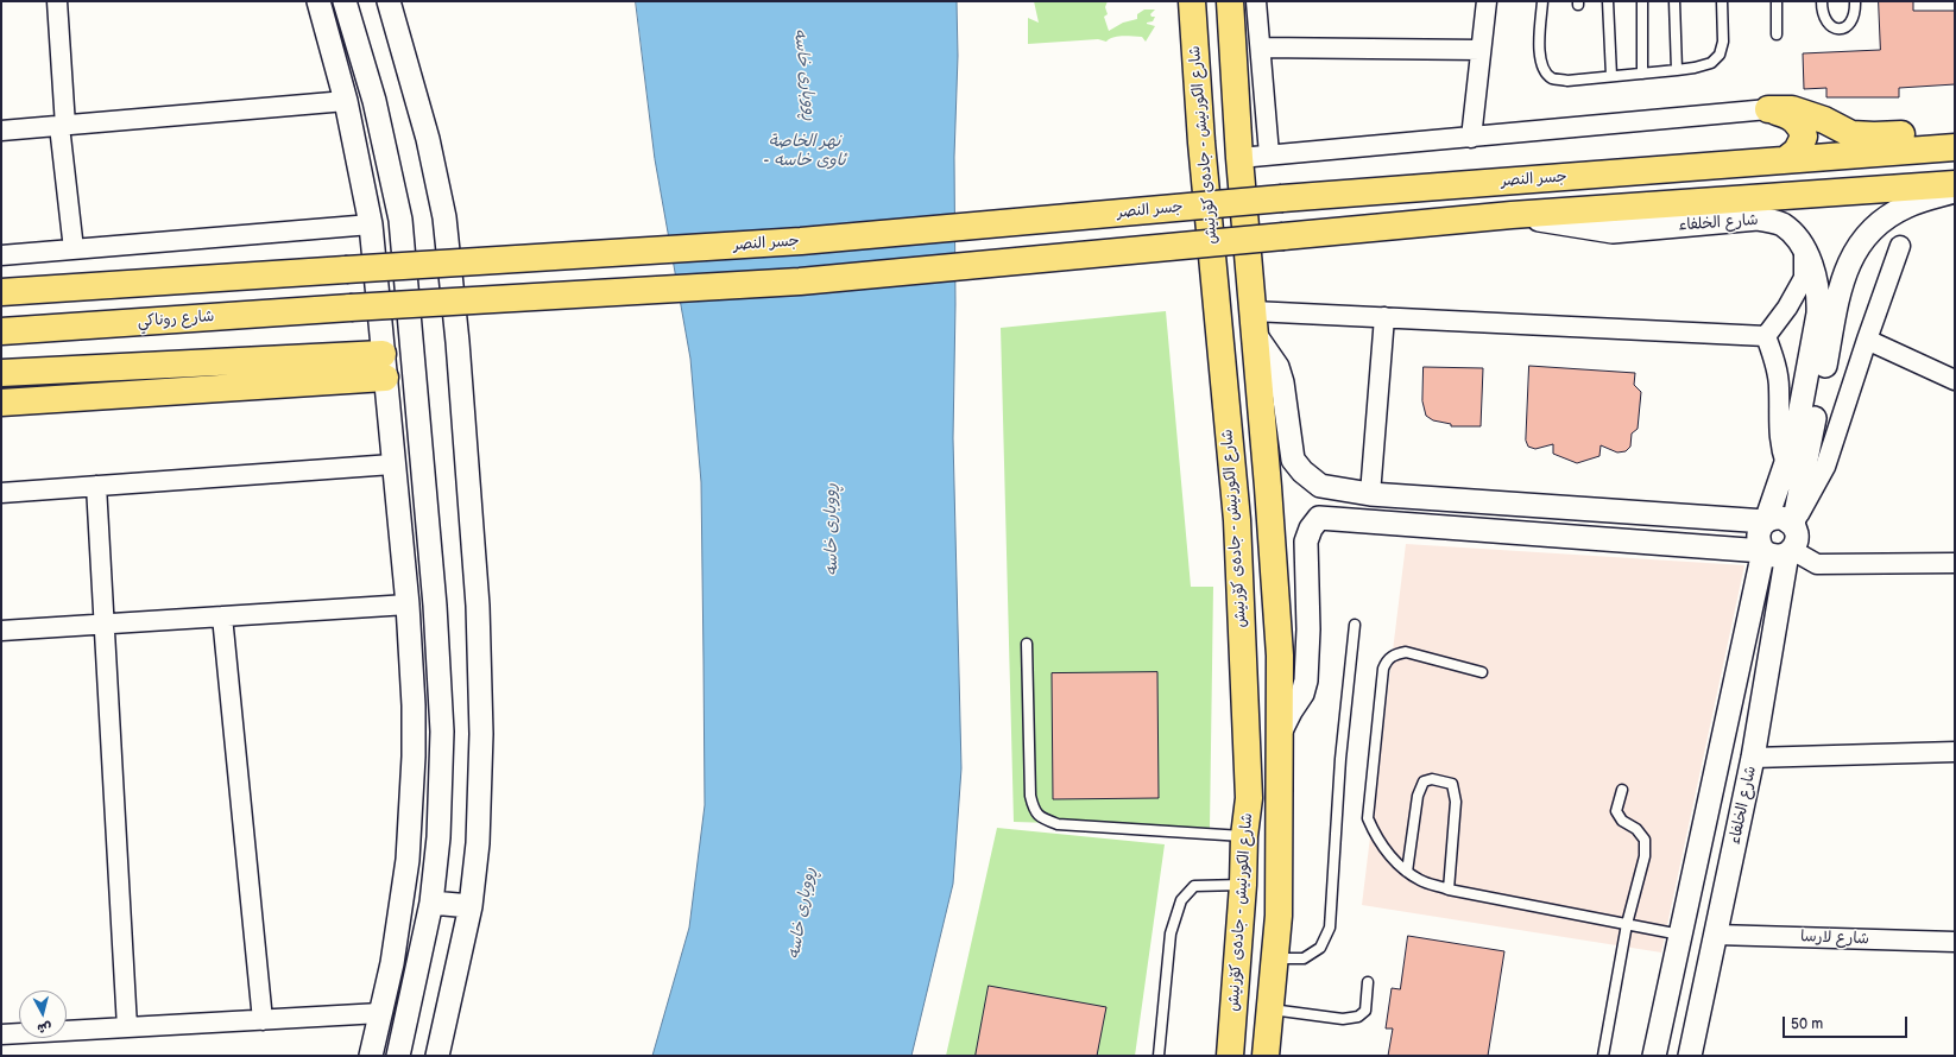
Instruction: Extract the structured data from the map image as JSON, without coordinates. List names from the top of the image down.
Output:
{
  "streets": {
    "main road": ["شارع الكورنيش - جادەی کۆرنیش", "جسر النصر", "شارع روناكي"],
    "street": ["شارع الخلفاء", "شارع لارسا"]
  },
  "crossings": [
    ["شارع الخلفاء", "شارع روناكي"],
    ["شارع الخلفاء", "شارع لارسا"]
  ],
  "water": ["ڕووباری خاسە", "نهر الخاصة - ئاوی خاسە"],
  "scale_bar": "50 m",
  "north": "bottom"
}
